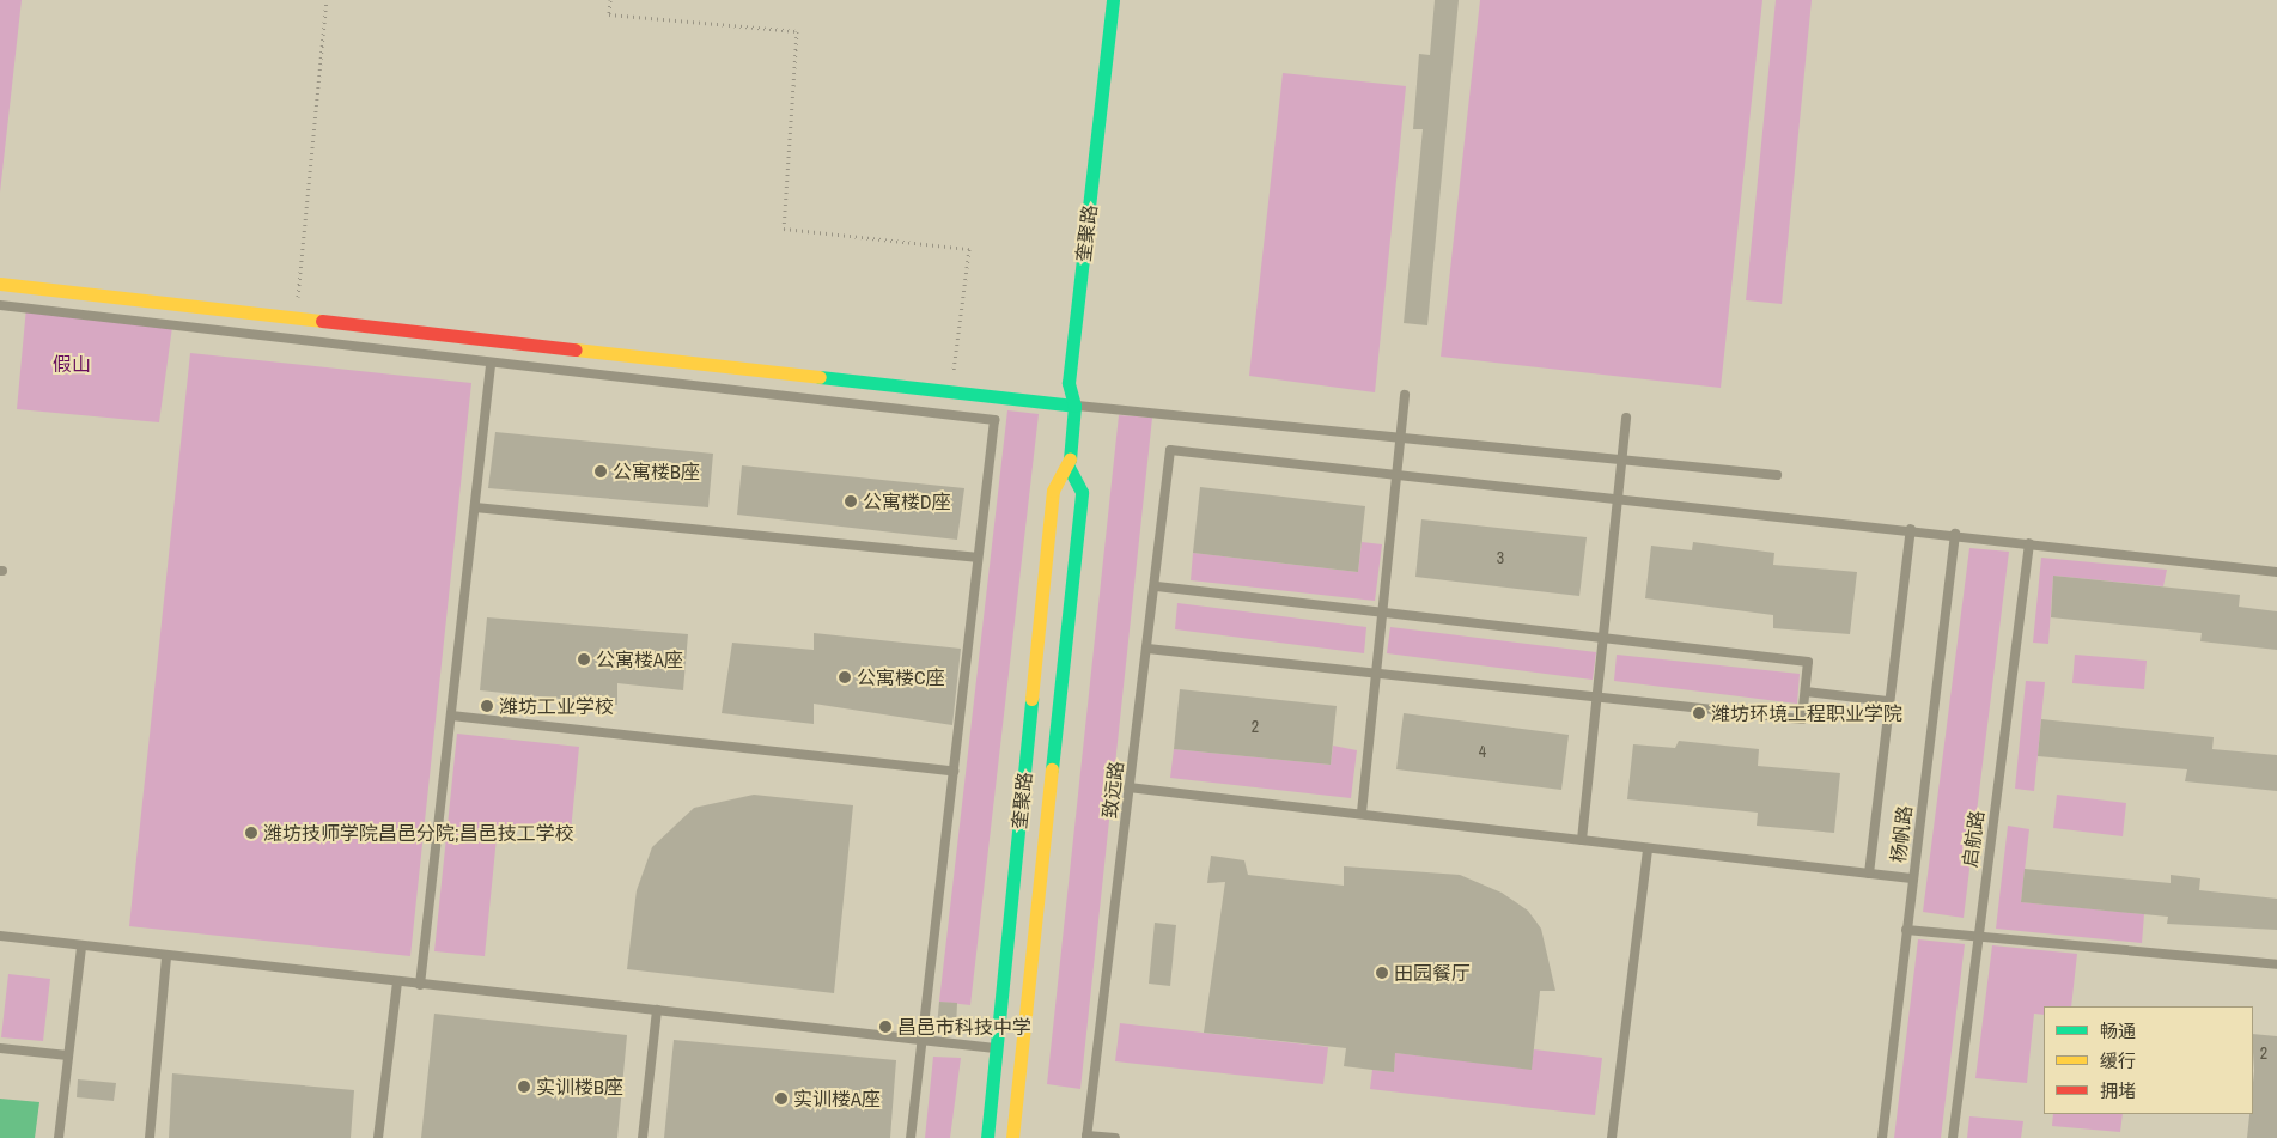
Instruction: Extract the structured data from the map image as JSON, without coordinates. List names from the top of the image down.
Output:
{
  "streets": {
    "street": ["奎聚路"],
    "lane": ["致远路", "杨帆路", "启航路"]
  },
  "parks": ["假山"],
  "places": [
    "公寓楼B座",
    "公寓楼D座",
    "公寓楼A座",
    "公寓楼C座",
    "潍坊工业学校",
    "潍坊环境工程职业学院",
    "潍坊技师学院昌邑分院;昌邑技工学校",
    "田园餐厅",
    "昌邑市科技中学",
    "实训楼B座",
    "实训楼A座"
  ],
  "house_numbers": [
    "3",
    "2",
    "4",
    "2"
  ],
  "legend": ["畅通", "缓行", "拥堵"]
}
